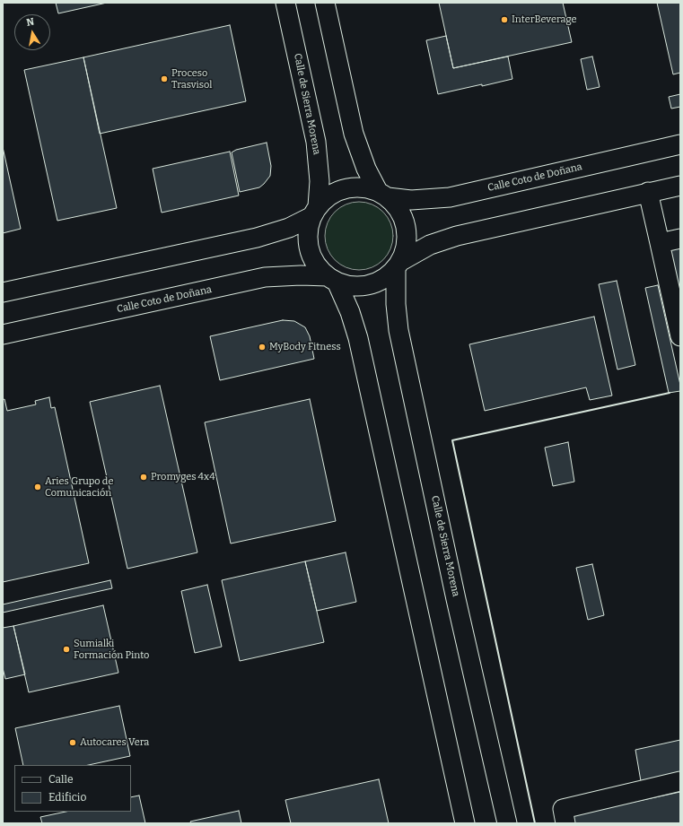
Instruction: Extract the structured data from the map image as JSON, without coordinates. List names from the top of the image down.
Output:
{
  "streets": {
    "street": ["Calle de Sierra Morena", "Calle Coto de Doñana"]
  },
  "crossings": [
    ["Calle de Sierra Morena", "Calle Coto de Doñana"]
  ],
  "places": [
    "InterBeverage",
    "Proceso Trasvisol",
    "MyBody Fitness",
    "Promyges 4x4",
    "Aries Grupo de Comunicación",
    "Sumialki Formación Pinto",
    "Autocares Vera"
  ],
  "legend": ["Calle", "Edificio"],
  "north": "top"
}
